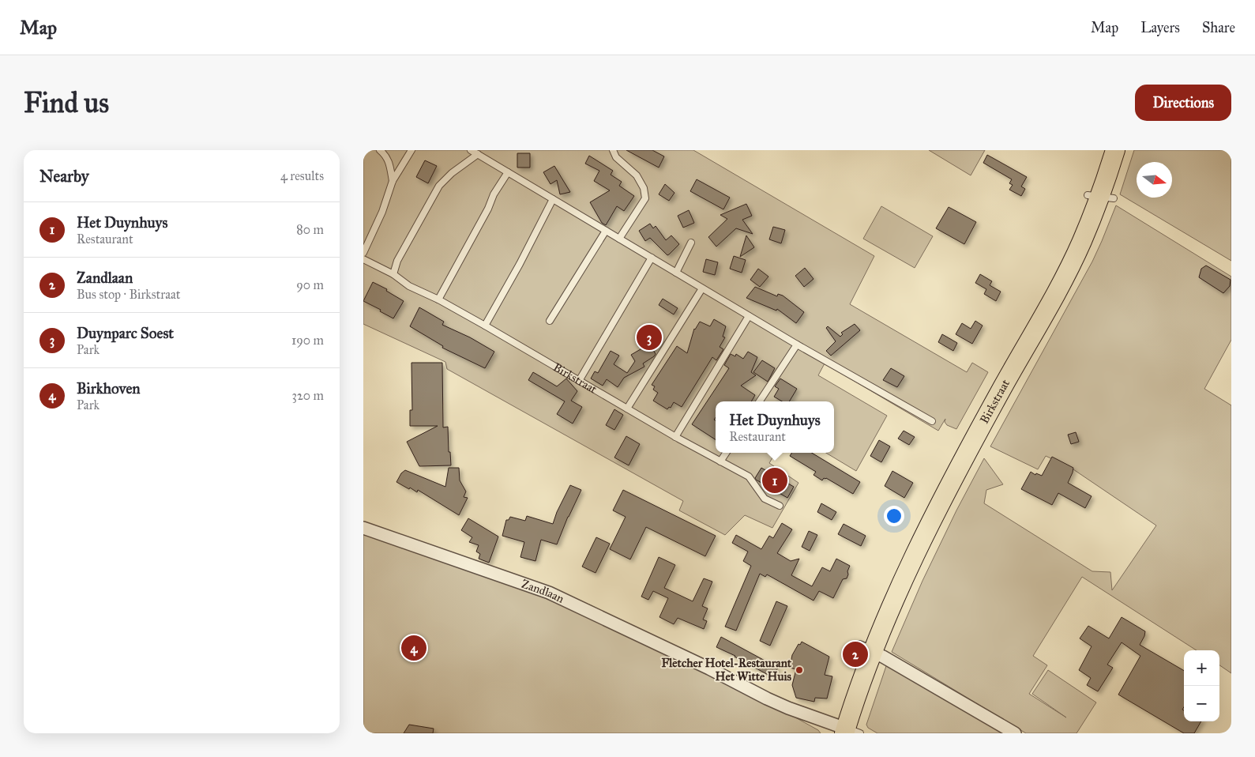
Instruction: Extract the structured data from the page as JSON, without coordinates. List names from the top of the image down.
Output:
{
  "streets": {
    "main road": ["Birkstraat"],
    "street": ["Zandlaan"]
  },
  "crossings": [
    ["Birkstraat", "Zandlaan"]
  ],
  "places": ["Fletcher Hotel-Restaurant Het Witte Huis"],
  "north": "right",
  "page": {
    "header": "Map",
    "nav": ["Map", "Layers", "Share"],
    "buttons": "Directions",
    "title": "Find us",
    "heading": ["Nearby", "4 results"],
    "list": [
      {
        "mark": "1",
        "name": "Het Duynhuys",
        "note": "Restaurant",
        "value": "80 m"
      },
      {
        "mark": "2",
        "name": "Zandlaan",
        "note": "Bus stop · Birkstraat",
        "value": "90 m"
      },
      {
        "mark": "3",
        "name": "Duynparc Soest",
        "note": "Park",
        "value": "190 m"
      },
      {
        "mark": "4",
        "name": "Birkhoven",
        "note": "Park",
        "value": "320 m"
      }
    ],
    "pins": [
      "3",
      "1",
      "4",
      "2"
    ],
    "popup": ["Het Duynhuys", "Restaurant"],
    "map_buttons": ["+", "−"]
  }
}
